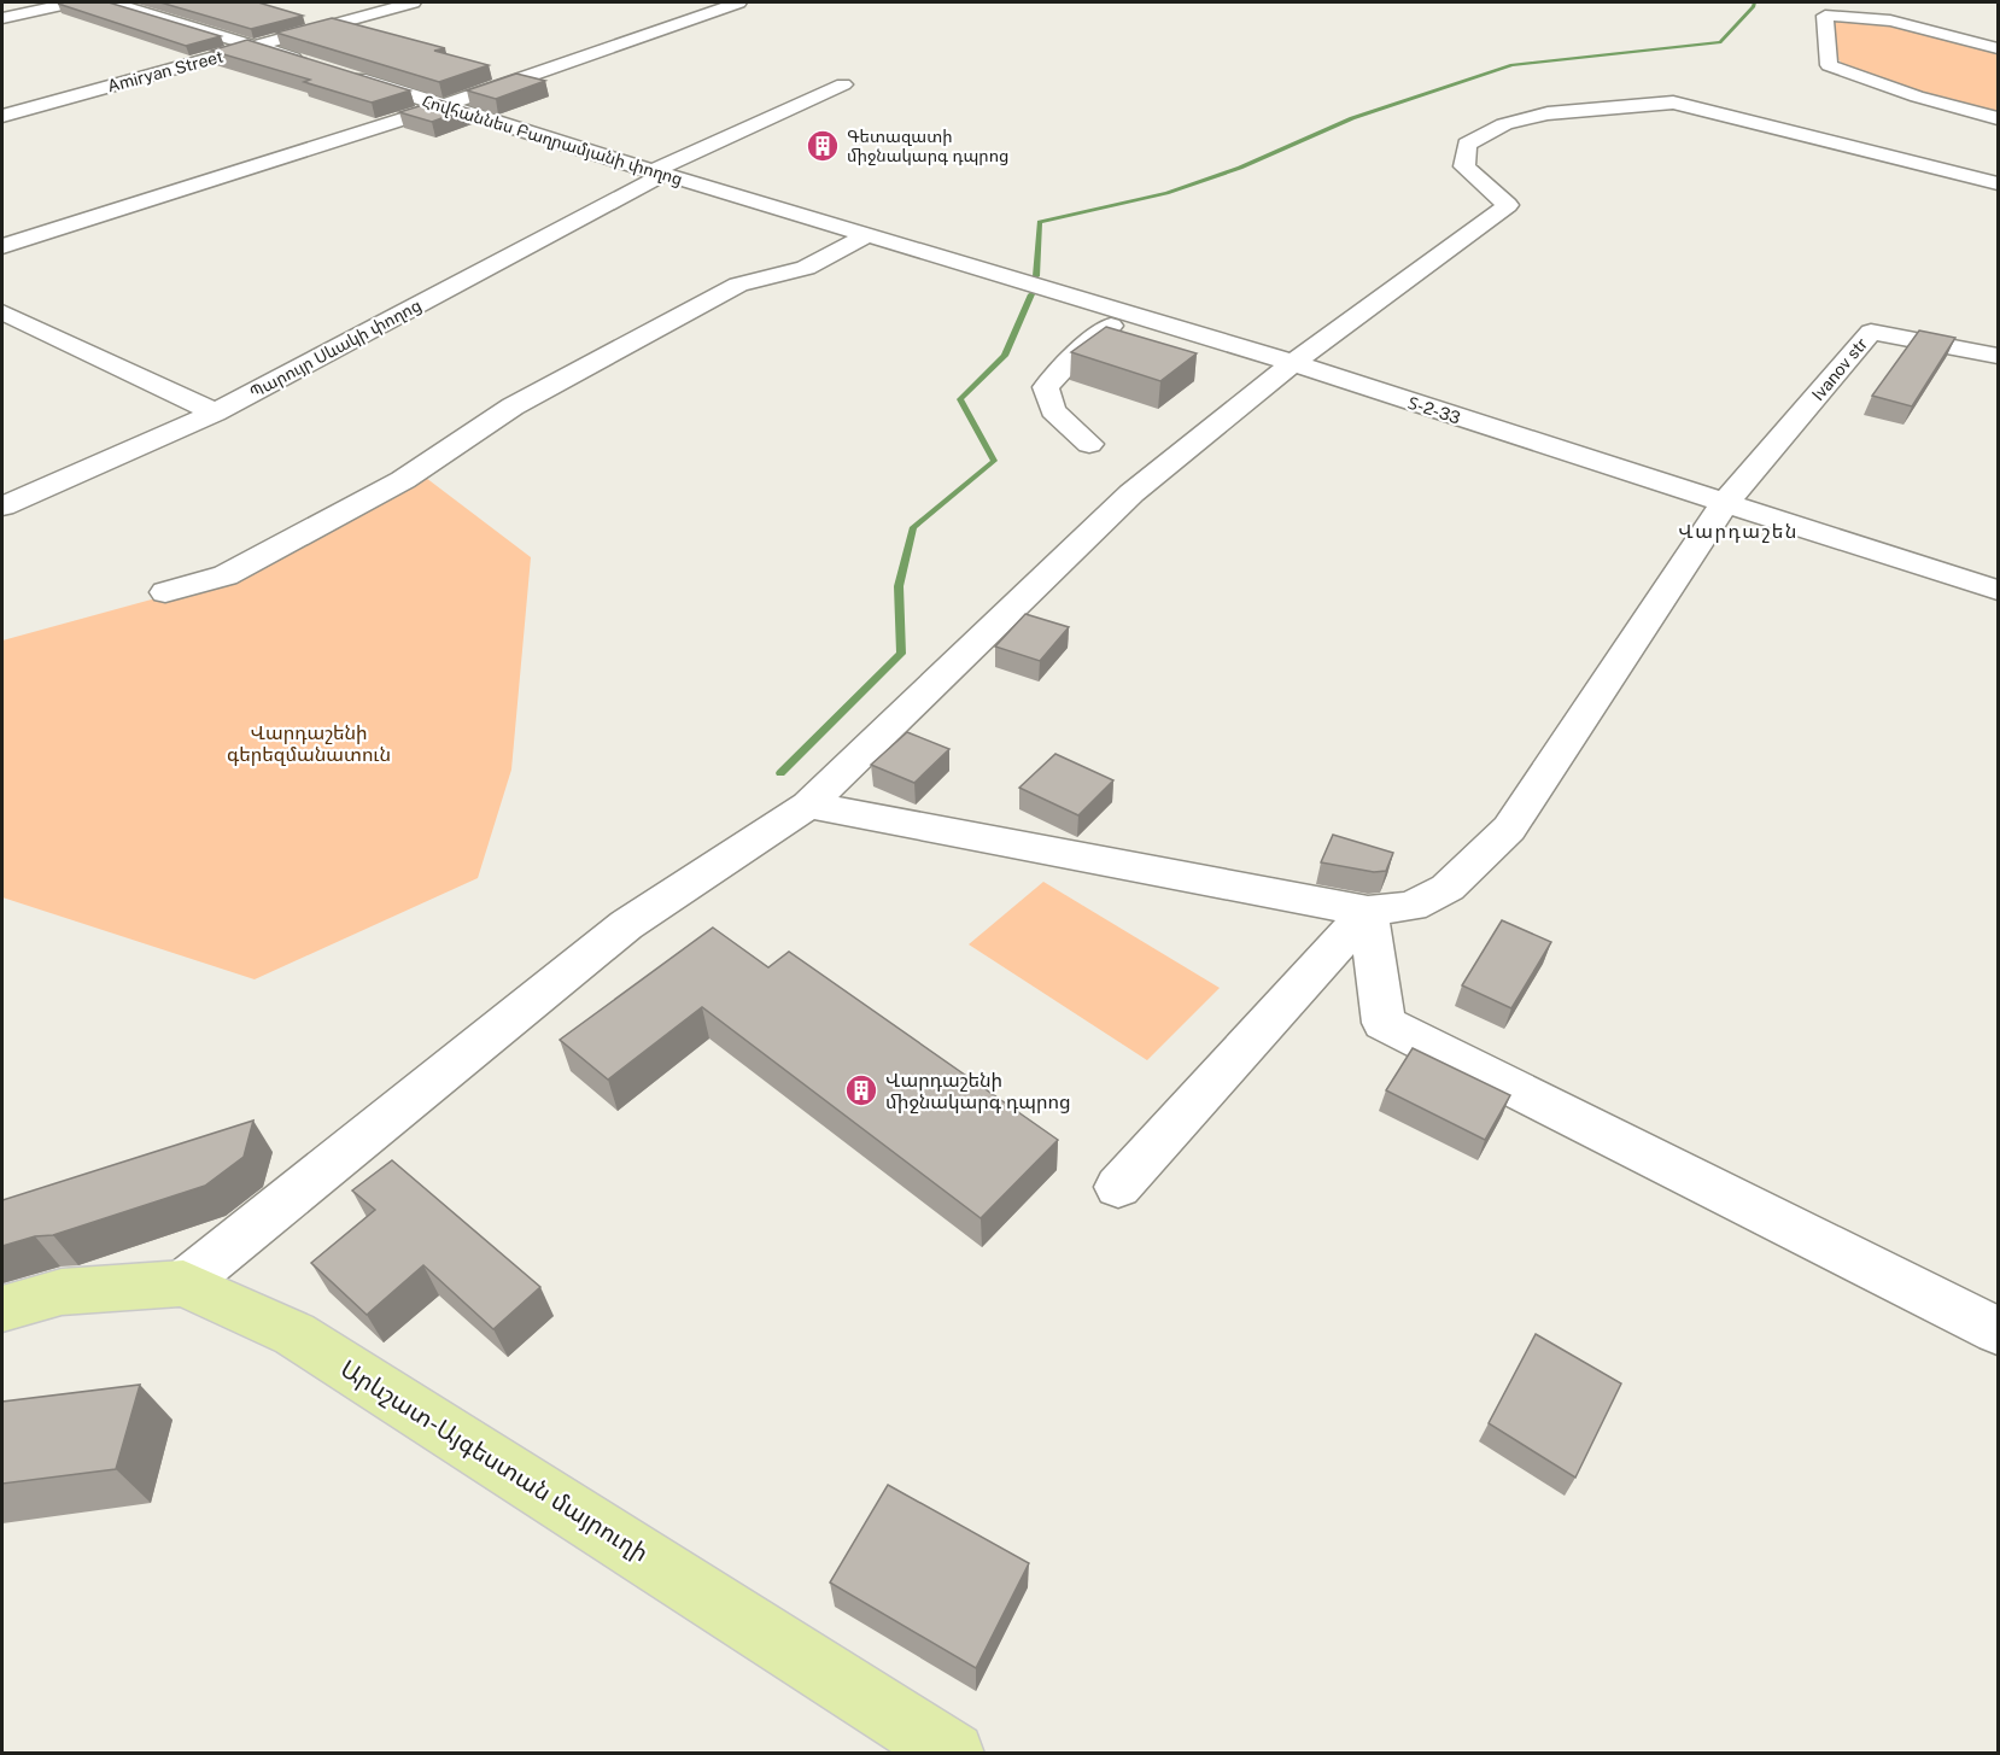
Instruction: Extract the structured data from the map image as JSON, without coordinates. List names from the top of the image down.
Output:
{
  "streets": {
    "main road": ["Արևշատ-Այգեստան մայրուղի"],
    "street": [
      "Amiryan Street",
      "Հովհաննես Բաղրամյանի փողոց",
      "Պարույր Սևակի փողոց",
      "Ivanov str",
      "Տ-2-33"
    ]
  },
  "crossings": [
    ["Հովհաննես Բաղրամյանի փողոց", "Պարույր Սևակի փողոց"],
    ["Հովհաննես Բաղրամյանի փողոց", "Տ-2-33"],
    ["Ivanov str", "Տ-2-33"]
  ],
  "districts": ["Վարդաշեն"],
  "parks": ["Վարդաշենի գերեզմանատուն"],
  "places": {
    "building": ["Գետազատի միջնակարգ դպրոց", "Վարդաշենի միջնակարգ դպրոց"]
  }
}
